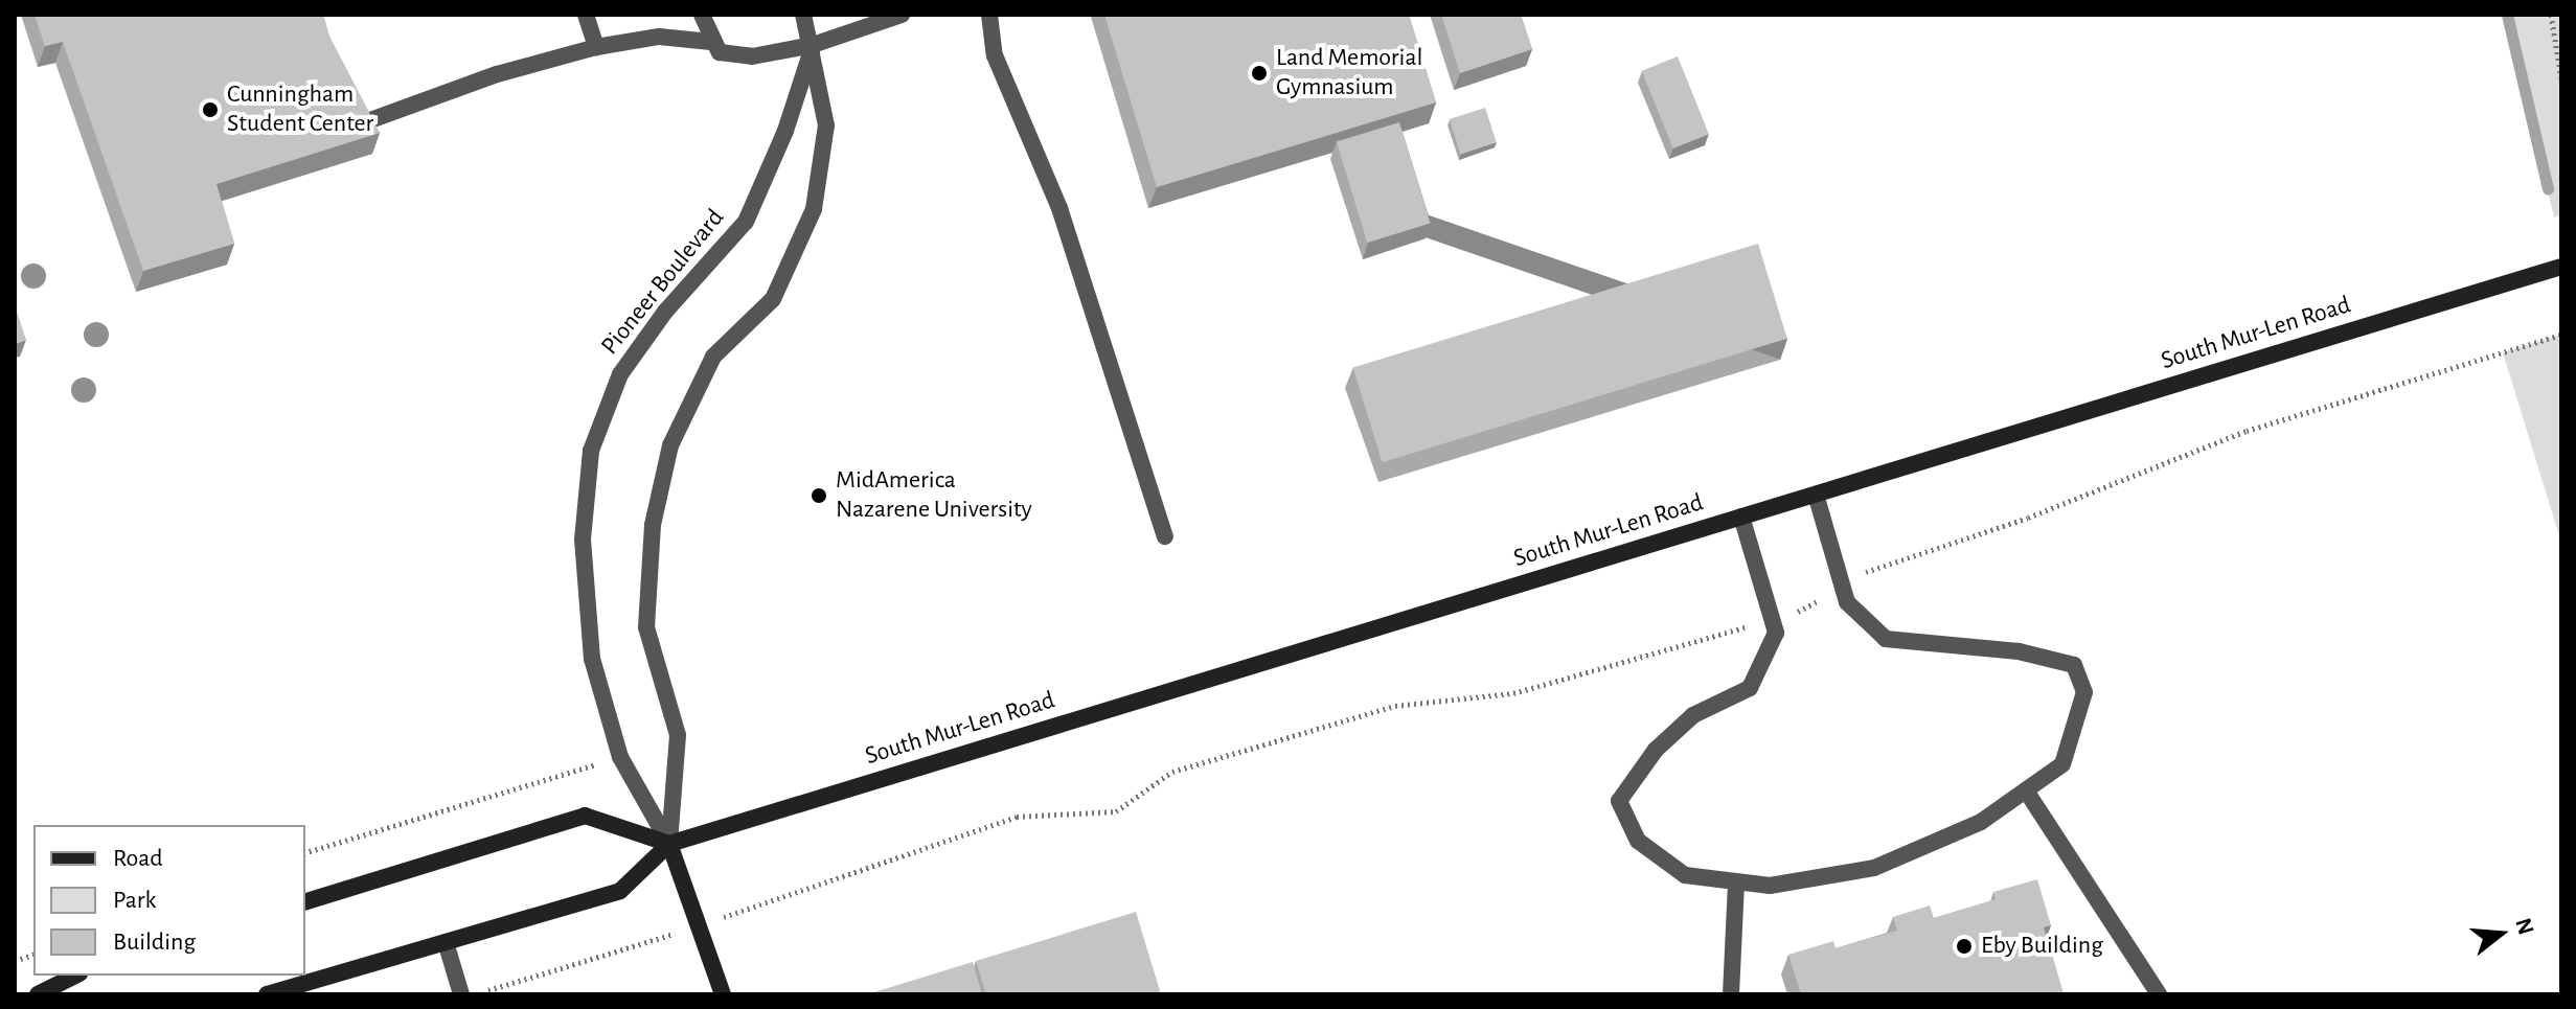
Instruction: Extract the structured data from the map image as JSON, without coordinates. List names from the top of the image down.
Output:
{
  "streets": {
    "main road": ["South Mur-Len Road"],
    "street": ["Pioneer Boulevard"]
  },
  "crossings": [
    ["Pioneer Boulevard", "South Mur-Len Road"]
  ],
  "places": [
    "Land Memorial Gymnasium",
    "Cunningham Student Center",
    "MidAmerica Nazarene University",
    "Eby Building"
  ],
  "legend": ["Road", "Park", "Building"],
  "north": "right"
}
